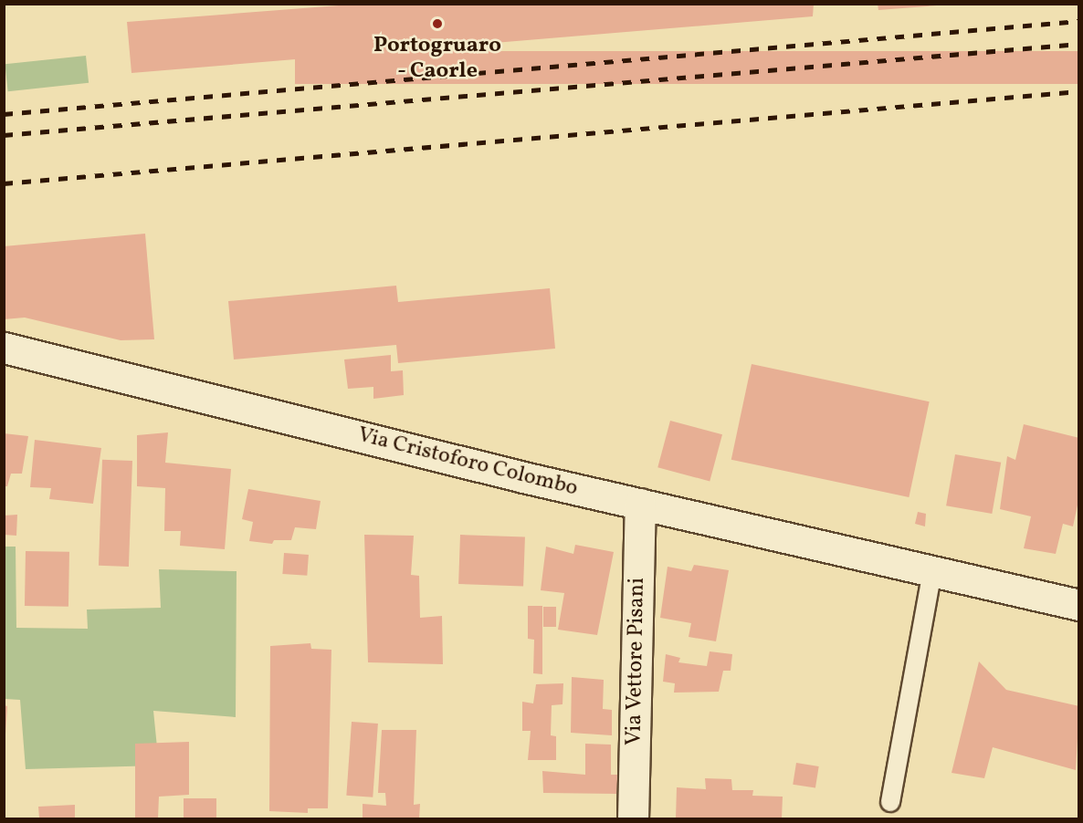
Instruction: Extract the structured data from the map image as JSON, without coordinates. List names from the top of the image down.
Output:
{
  "streets": {
    "street": ["Via Cristoforo Colombo", "Via Vettore Pisani"]
  },
  "crossings": [
    ["Via Cristoforo Colombo", "Via Vettore Pisani"]
  ],
  "places": ["Portogruaro - Caorle"]
}
